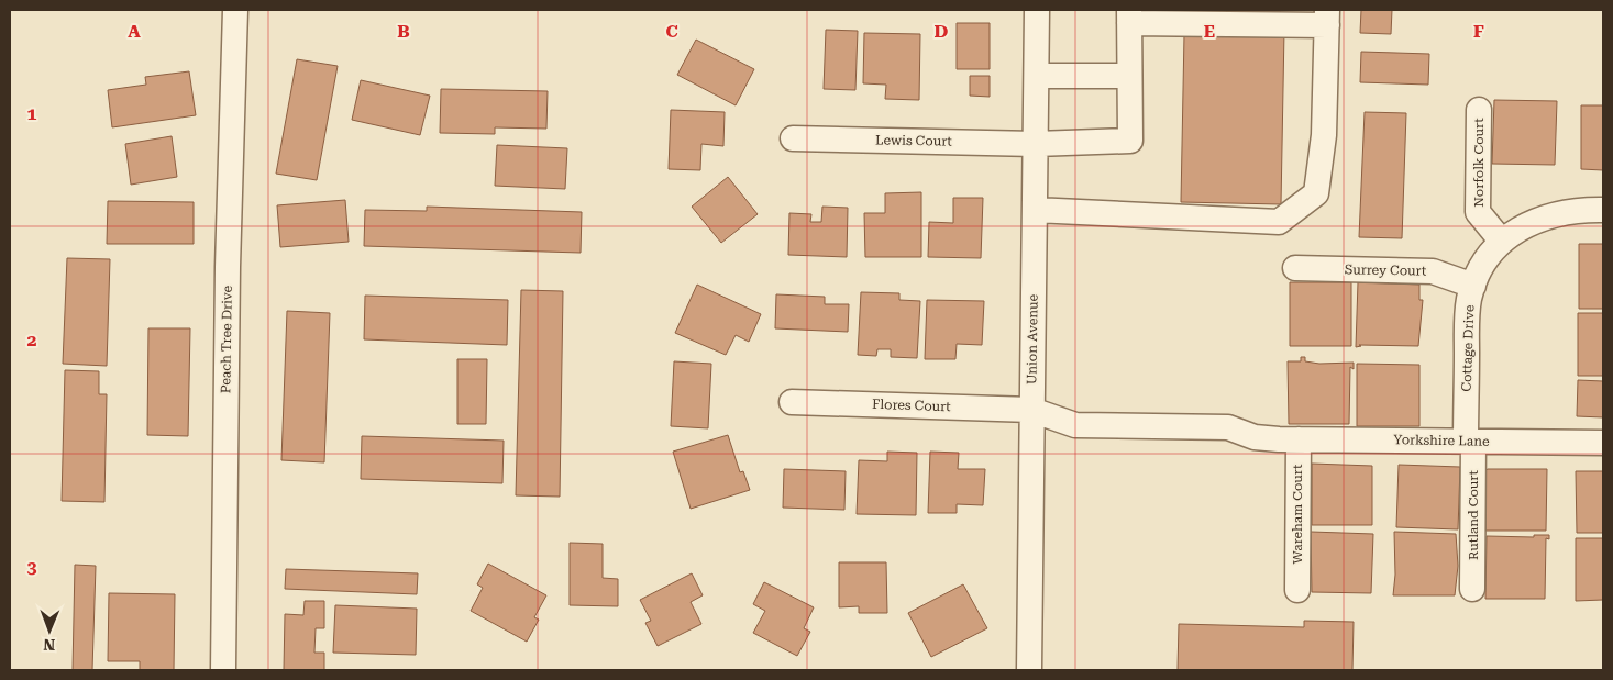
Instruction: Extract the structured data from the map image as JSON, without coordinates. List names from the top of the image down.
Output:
{
  "streets": {
    "street": [
      "Lewis Court",
      "Norfolk Court",
      "Surrey Court",
      "Peach Tree Drive",
      "Union Avenue",
      "Cottage Drive",
      "Flores Court",
      "Yorkshire Lane",
      "Wareham Court",
      "Rutland Court"
    ]
  },
  "crossings": [
    ["Lewis Court", "Union Avenue"],
    ["Norfolk Court", "Cottage Drive"],
    ["Surrey Court", "Cottage Drive"],
    ["Union Avenue", "Flores Court"],
    ["Cottage Drive", "Yorkshire Lane"],
    ["Cottage Drive", "Rutland Court"],
    ["Flores Court", "Yorkshire Lane"],
    ["Flores Court", "Wareham Court"],
    ["Yorkshire Lane", "Wareham Court"],
    ["Yorkshire Lane", "Rutland Court"]
  ],
  "north": "bottom",
  "grid": {
    "columns": [
      "A",
      "B",
      "C",
      "D",
      "E",
      "F"
    ],
    "rows": ["1", "2", "3"]
  }
}
